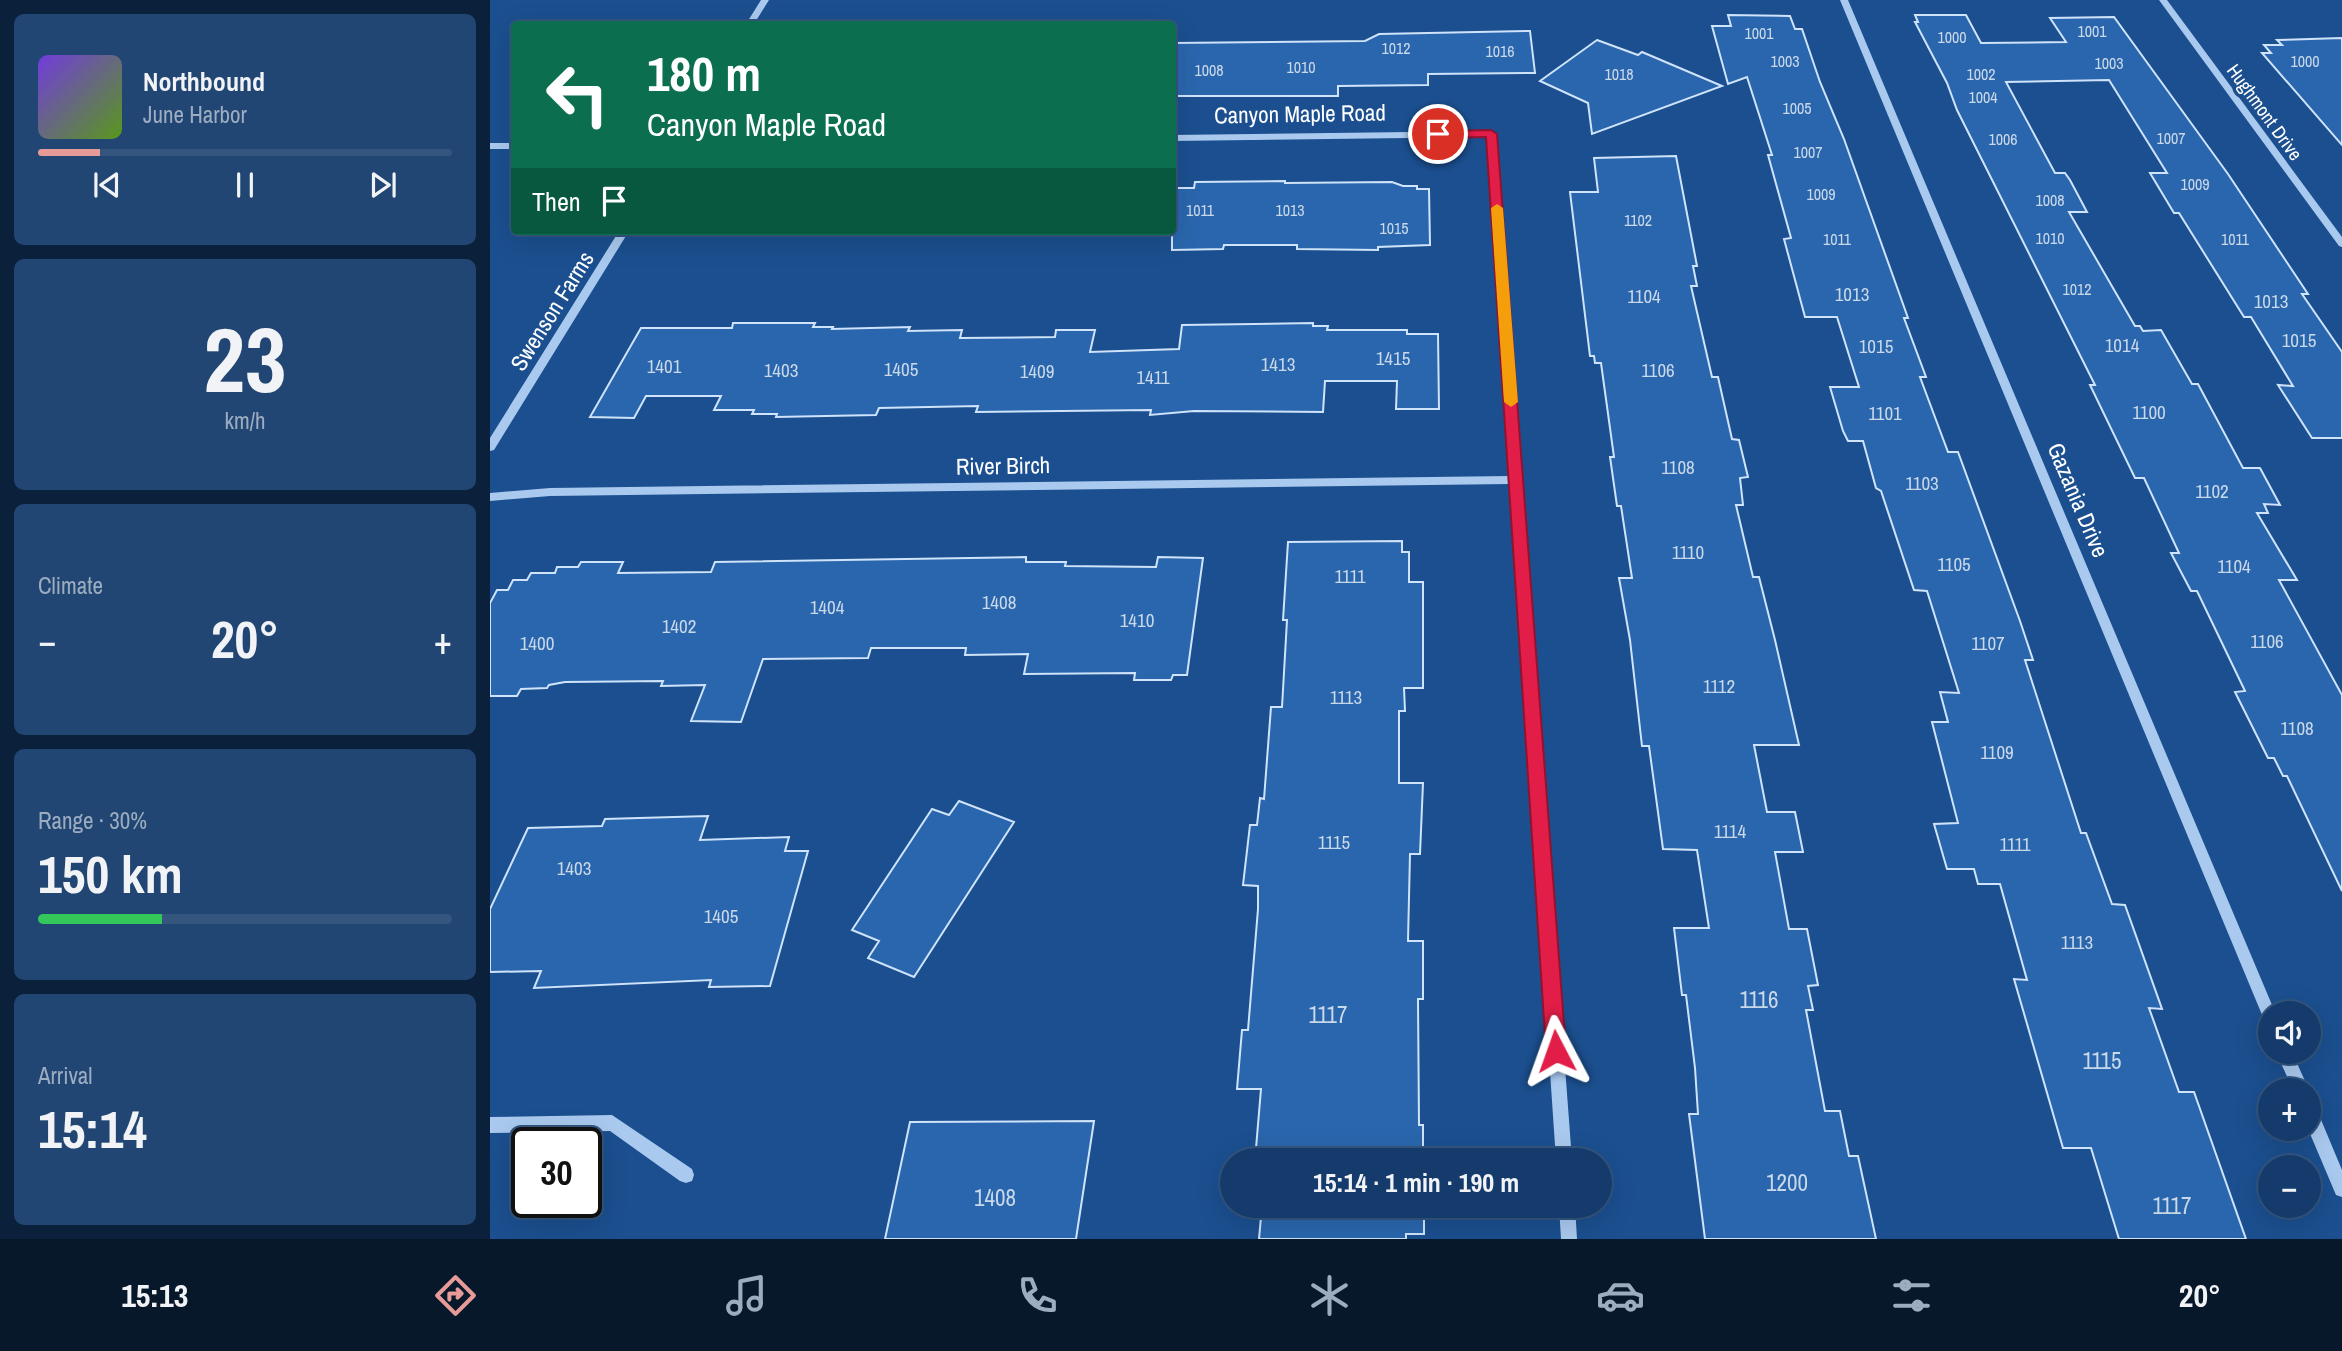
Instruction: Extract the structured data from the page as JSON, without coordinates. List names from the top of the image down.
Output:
{
  "streets": {
    "street": [
      "Hughmont Drive",
      "Canyon Maple Road",
      "Swenson Farms",
      "River Birch",
      "Gazania Drive"
    ]
  },
  "crossings": [
    ["Canyon Maple Road", "River Birch"]
  ],
  "house_numbers": [
    "1001",
    "1001",
    "1000",
    "1012",
    "1016",
    "1003",
    "1000",
    "1003",
    "1010",
    "1008",
    "1018",
    "1002",
    "1004",
    "1005",
    "1007",
    "1006",
    "1007",
    "1009",
    "1009",
    "1008",
    "1011",
    "1013",
    "1102",
    "1015",
    "1010",
    "1011",
    "1011",
    "1012",
    "1013",
    "1104",
    "1013",
    "1015",
    "1014",
    "1015",
    "1415",
    "1413",
    "1401",
    "1405",
    "1403",
    "1106",
    "1409",
    "1411",
    "1100",
    "1101",
    "1108",
    "1103",
    "1102",
    "1110",
    "1105",
    "1104",
    "1111",
    "1408",
    "1404",
    "1410",
    "1402",
    "1106",
    "1400",
    "1107",
    "1112",
    "1113",
    "1108",
    "1109",
    "1114",
    "1115",
    "1111",
    "1403",
    "1405",
    "1113",
    "1116",
    "1117",
    "1115",
    "1200",
    "1408",
    "1117"
  ],
  "page": {
    "turn": ["180 m", "Canyon Maple Road"],
    "song": ["Northbound", "June Harbor"],
    "then": "Then",
    "tile": [
      ["23", "km/h"],
      "Climate",
      ["Range · 30%", "150 km"],
      ["Arrival", "15:14"]
    ],
    "heat": ["−", "20°", "+"],
    "map_buttons": ["+", "−"],
    "limit": "30",
    "trip": "15:14 · 1 min · 190 m",
    "tabs": ["15:13", "20°"]
  }
}
